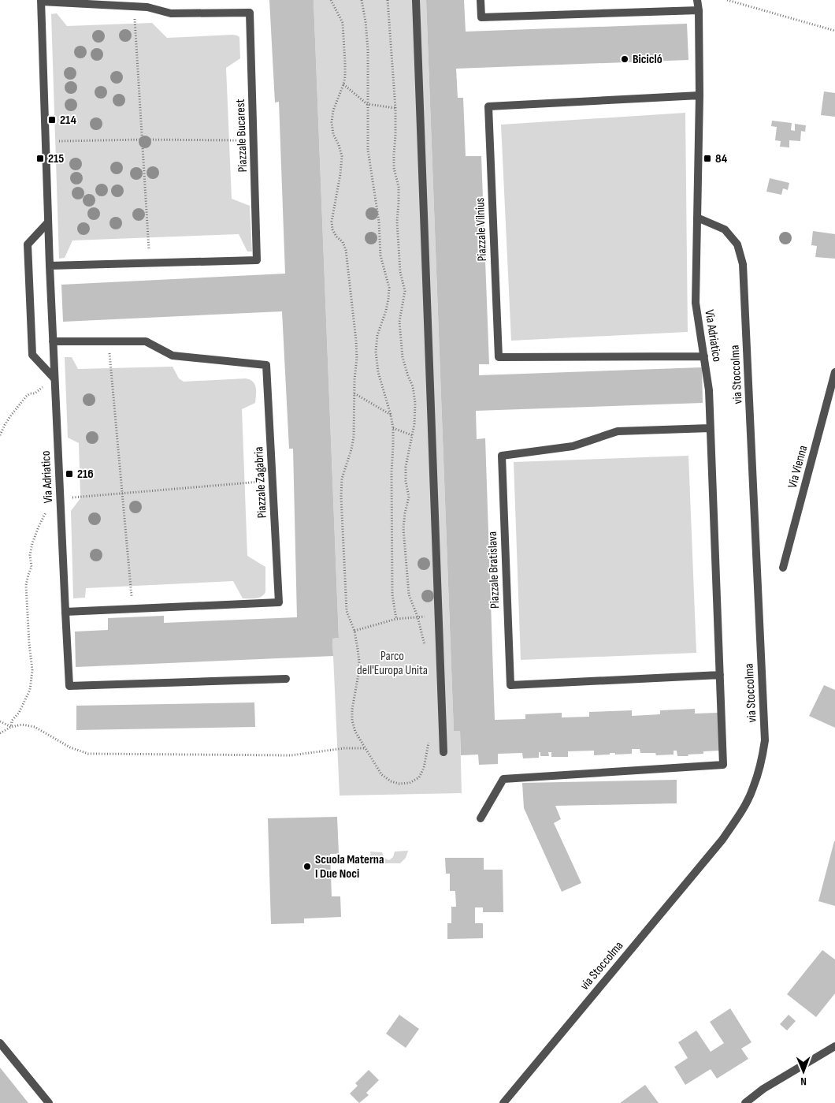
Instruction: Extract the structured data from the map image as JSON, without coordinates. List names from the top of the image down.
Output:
{
  "streets": {
    "street": [
      "Piazzale Bucarest",
      "Piazzale Vilnius",
      "Via Adriatico",
      "via Stoccolma",
      "Via Vienna",
      "Piazzale Zagabria",
      "Piazzale Bratislava"
    ]
  },
  "crossings": [
    ["Piazzale Bucarest", "Via Adriatico"],
    ["Piazzale Vilnius", "Via Adriatico"],
    ["Via Adriatico", "via Stoccolma"],
    ["Via Adriatico", "Piazzale Zagabria"],
    ["Via Adriatico", "Piazzale Bratislava"]
  ],
  "parks": ["Parco dell'Europa Unita"],
  "places": {
    "other": ["Bicicló", "Scuola Materna I Due Noci"],
    "transit": [
      "214",
      "215",
      "84",
      "216"
    ]
  },
  "north": "bottom"
}
